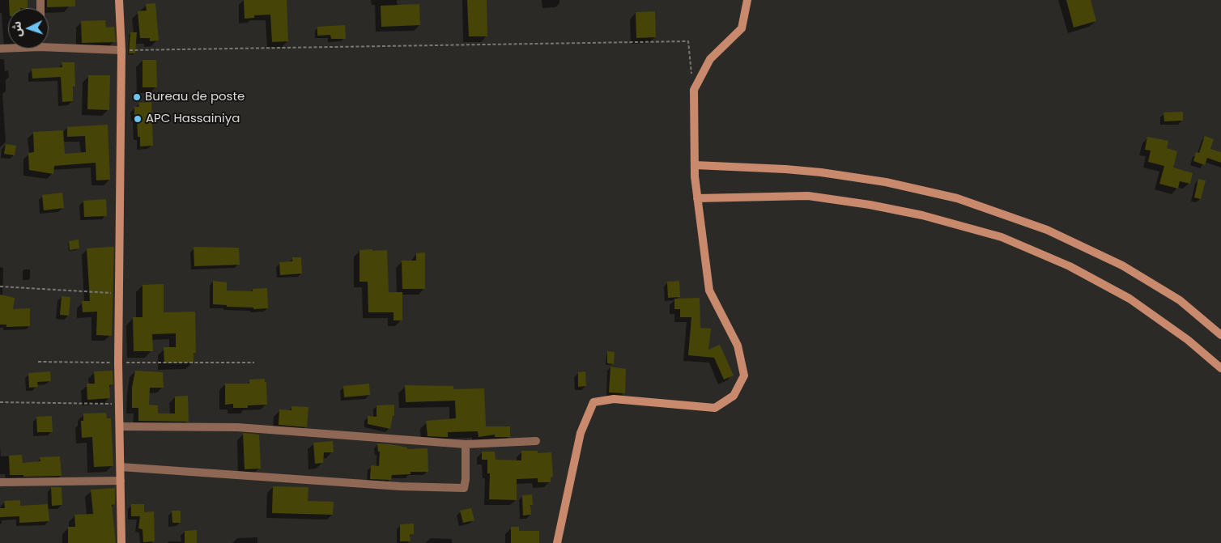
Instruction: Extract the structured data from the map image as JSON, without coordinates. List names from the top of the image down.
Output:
{
  "places": ["Bureau de poste", "APC Hassainiya"],
  "north": "left"
}
